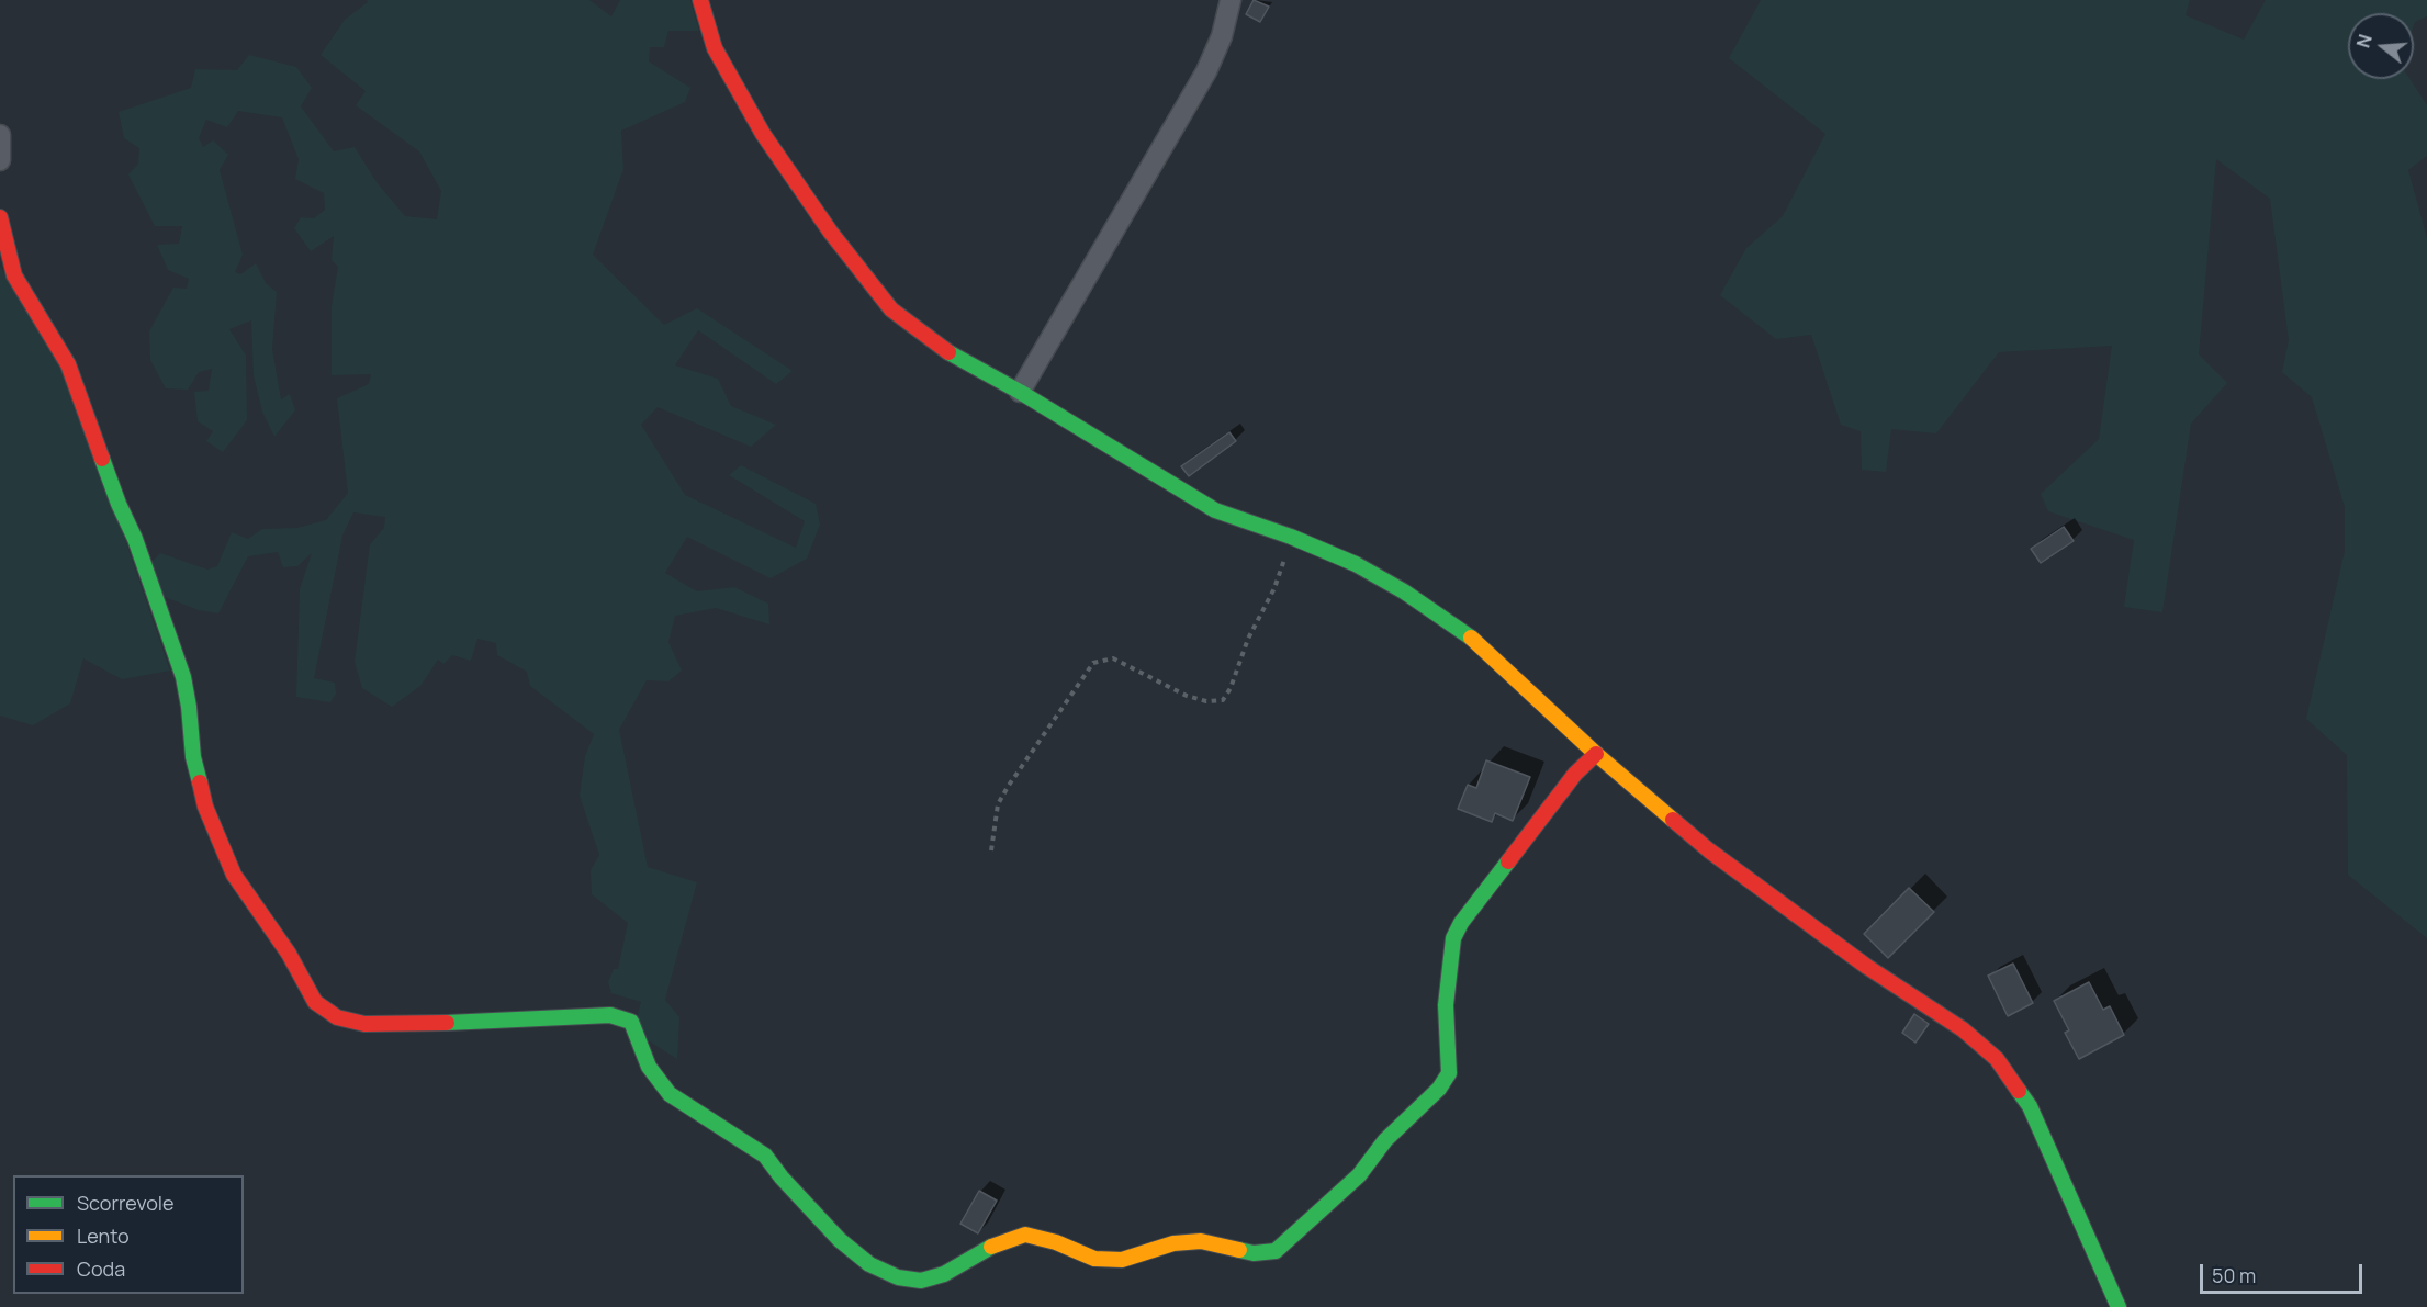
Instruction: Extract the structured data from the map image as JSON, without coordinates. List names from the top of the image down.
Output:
{
  "legend": ["Scorrevole", "Lento", "Coda"],
  "scale_bar": "50 m",
  "north": "left"
}
